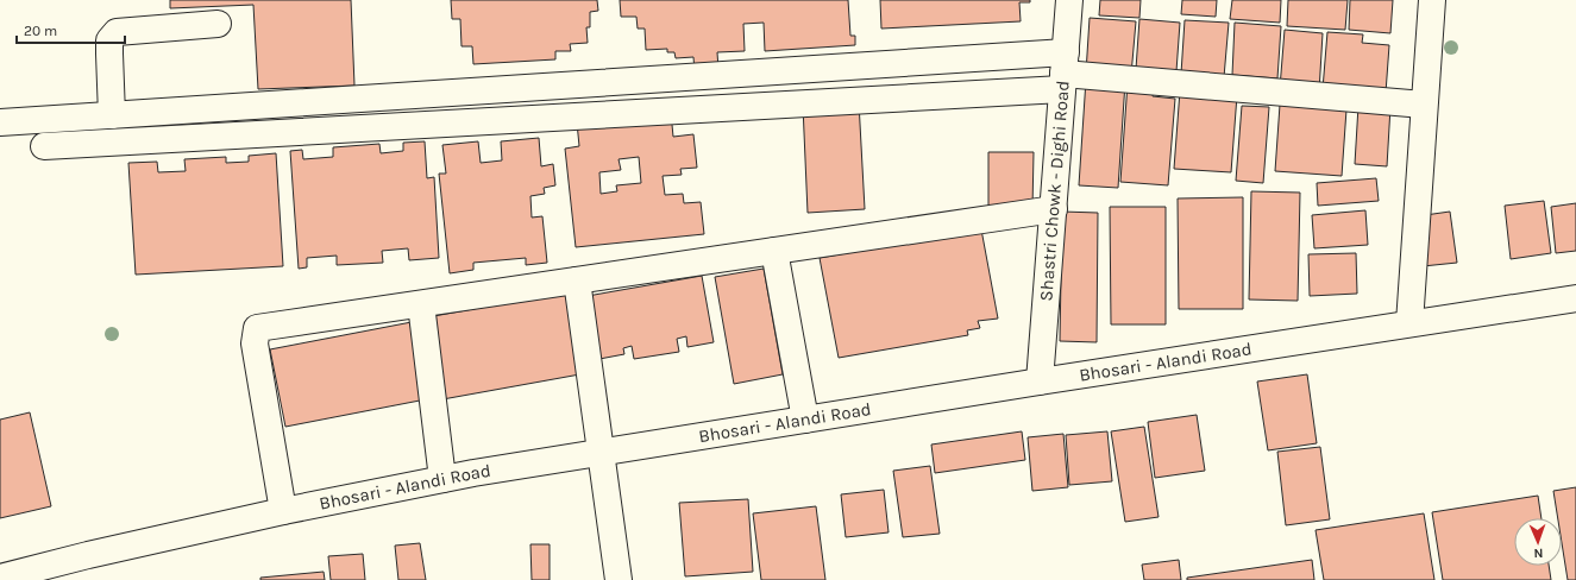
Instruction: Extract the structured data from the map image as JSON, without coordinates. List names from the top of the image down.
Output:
{
  "streets": {
    "street": ["Shastri Chowk - Dighi Road", "Bhosari - Alandi Road"]
  },
  "crossings": [
    ["Shastri Chowk - Dighi Road", "Bhosari - Alandi Road"]
  ],
  "scale_bar": "20 m",
  "north": "bottom"
}
